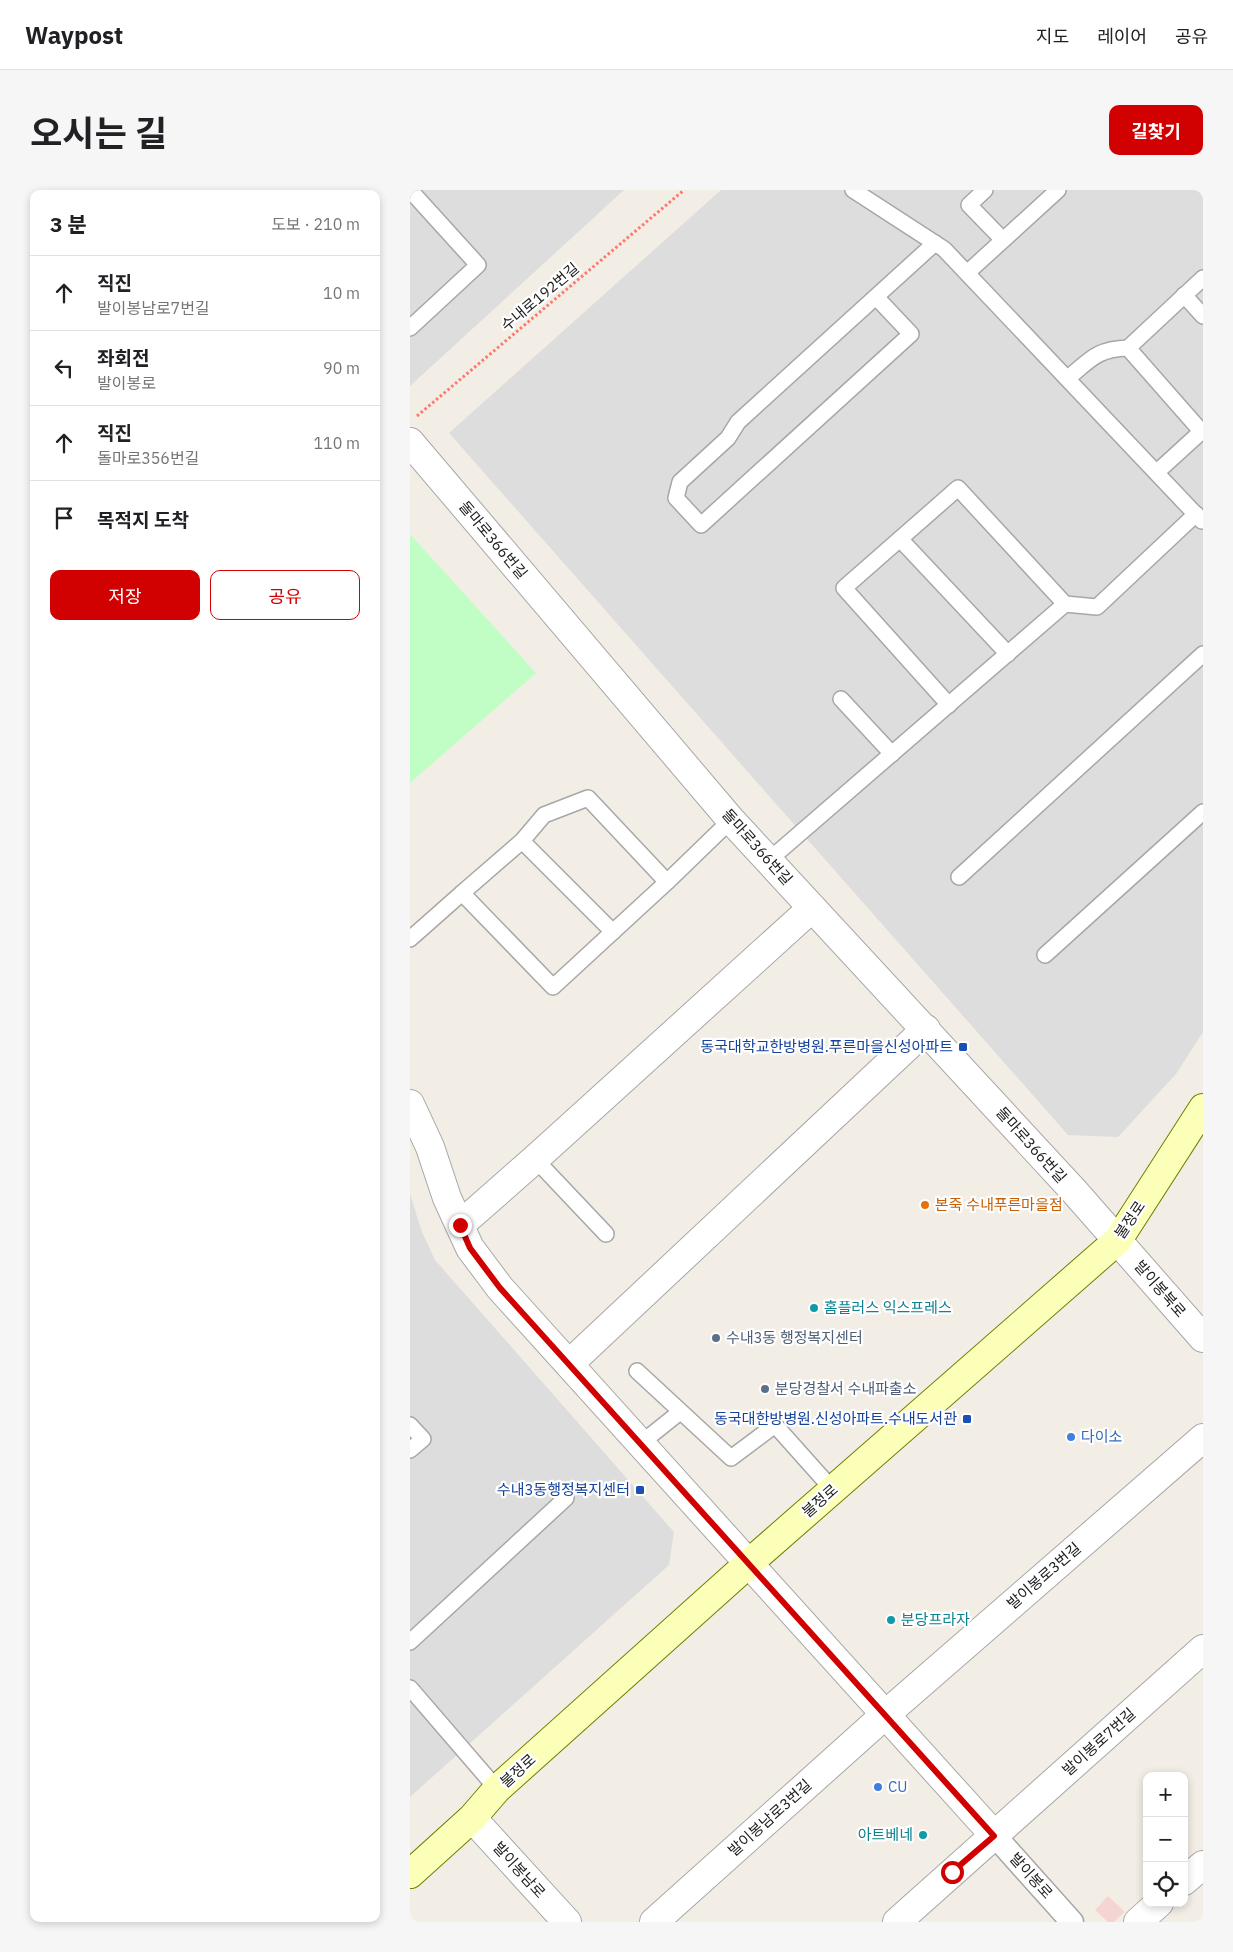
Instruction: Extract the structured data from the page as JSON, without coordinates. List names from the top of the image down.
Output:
{
  "streets": {
    "main road": ["불정로"],
    "street": [
      "돌마로366번길",
      "발이봉북로",
      "발이봉로3번길",
      "발이봉로7번길",
      "발이봉남로3번길",
      "발이봉남로",
      "발이봉로"
    ],
    "path": ["수내로192번길"]
  },
  "crossings": [
    ["돌마로366번길", "불정로"],
    ["돌마로366번길", "발이봉북로"],
    ["불정로", "발이봉북로"],
    ["불정로", "발이봉남로"],
    ["불정로", "발이봉로"],
    ["발이봉로3번길", "발이봉남로3번길"],
    ["발이봉로3번길", "발이봉로"],
    ["발이봉로7번길", "발이봉로"],
    ["발이봉남로3번길", "발이봉로"]
  ],
  "places": {
    "transit": ["동국대학교한방병원.푸른마을신성아파트", "동국대한방병원.신성아파트.수내도서관", "수내3동행정복지센터"],
    "other": [
      "본죽 수내푸른마을점",
      "홈플러스 익스프레스",
      "수내3동 행정복지센터",
      "분당경찰서 수내파출소",
      "다이소",
      "분당프라자",
      "CU",
      "아트베네"
    ]
  },
  "page": {
    "header": "Waypost",
    "nav": ["지도", "레이어", "공유"],
    "title": "오시는 길",
    "buttons": [
      "길찾기",
      ["저장", "공유"]
    ],
    "heading": ["3 분", "도보 · 210 m"],
    "list": [
      ["직진", "발이봉남로7번길", "10 m"],
      ["좌회전", "발이봉로", "90 m"],
      ["직진", "돌마로356번길", "110 m"],
      "목적지 도착"
    ],
    "map_buttons": ["+", "−"]
  }
}
